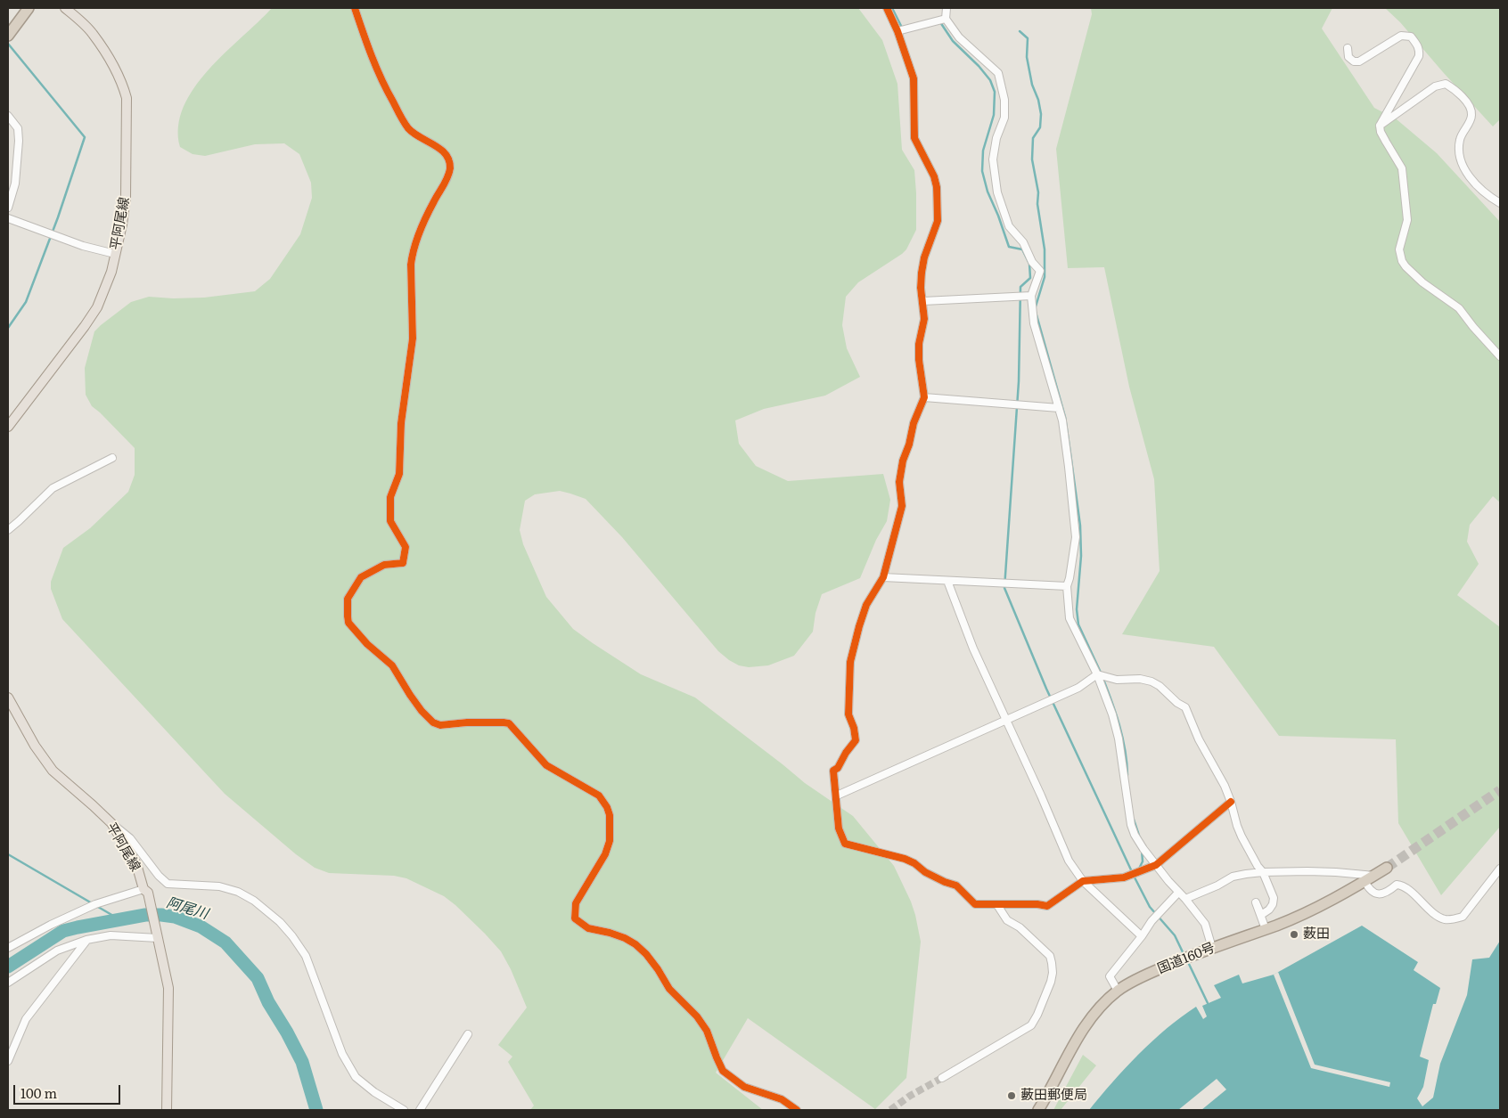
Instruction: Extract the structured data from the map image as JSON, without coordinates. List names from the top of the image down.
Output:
{
  "streets": {
    "highway": ["国道160号"],
    "main road": ["平阿尾線"]
  },
  "water": ["阿尾川"],
  "places": ["薮田", "藪田郵便局"],
  "scale_bar": "100 m"
}
